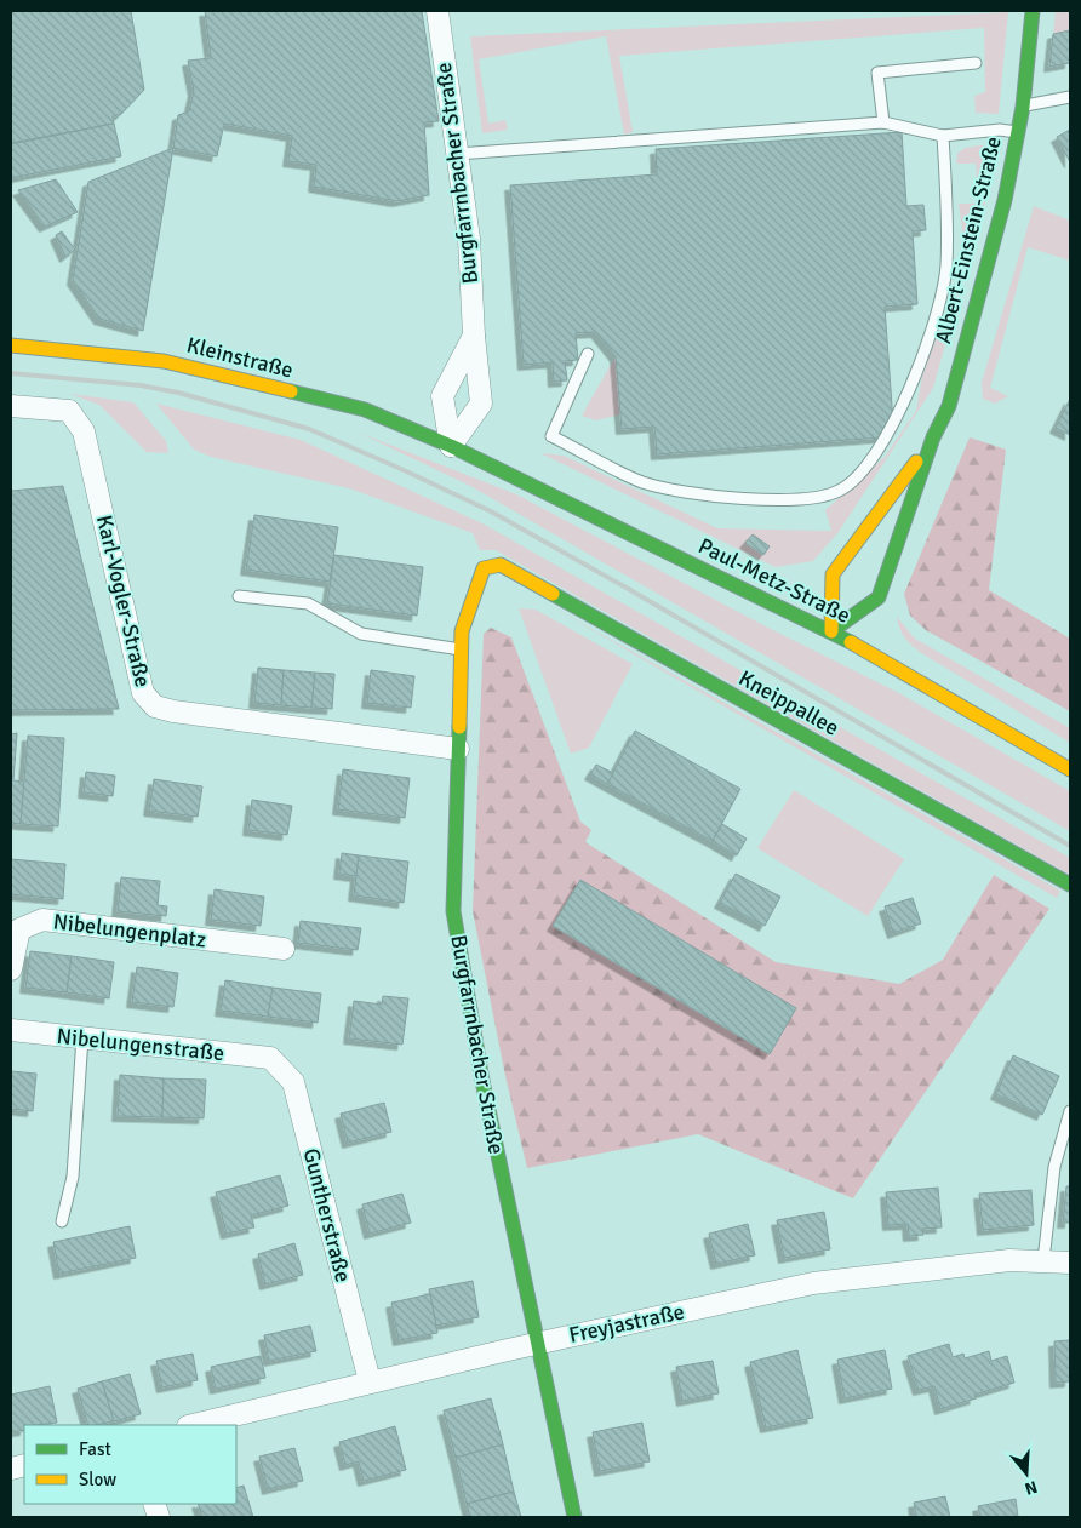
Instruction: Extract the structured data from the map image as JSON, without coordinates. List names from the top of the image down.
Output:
{
  "streets": {
    "street": [
      "Burgfarrnbacher Straße",
      "Albert-Einstein-Straße",
      "Kleinstraße",
      "Paul-Metz-Straße",
      "Karl-Vogler-Straße",
      "Kneippallee",
      "Nibelungenplatz",
      "Nibelungenstraße",
      "Guntherstraße",
      "Freyjastraße"
    ]
  },
  "crossings": [
    ["Burgfarrnbacher Straße", "Kleinstraße"],
    ["Burgfarrnbacher Straße", "Paul-Metz-Straße"],
    ["Burgfarrnbacher Straße", "Karl-Vogler-Straße"],
    ["Burgfarrnbacher Straße", "Kneippallee"],
    ["Burgfarrnbacher Straße", "Freyjastraße"],
    ["Albert-Einstein-Straße", "Paul-Metz-Straße"],
    ["Kleinstraße", "Paul-Metz-Straße"],
    ["Nibelungenstraße", "Guntherstraße"],
    ["Guntherstraße", "Freyjastraße"]
  ],
  "legend": ["Fast", "Slow"],
  "north": "bottom"
}
